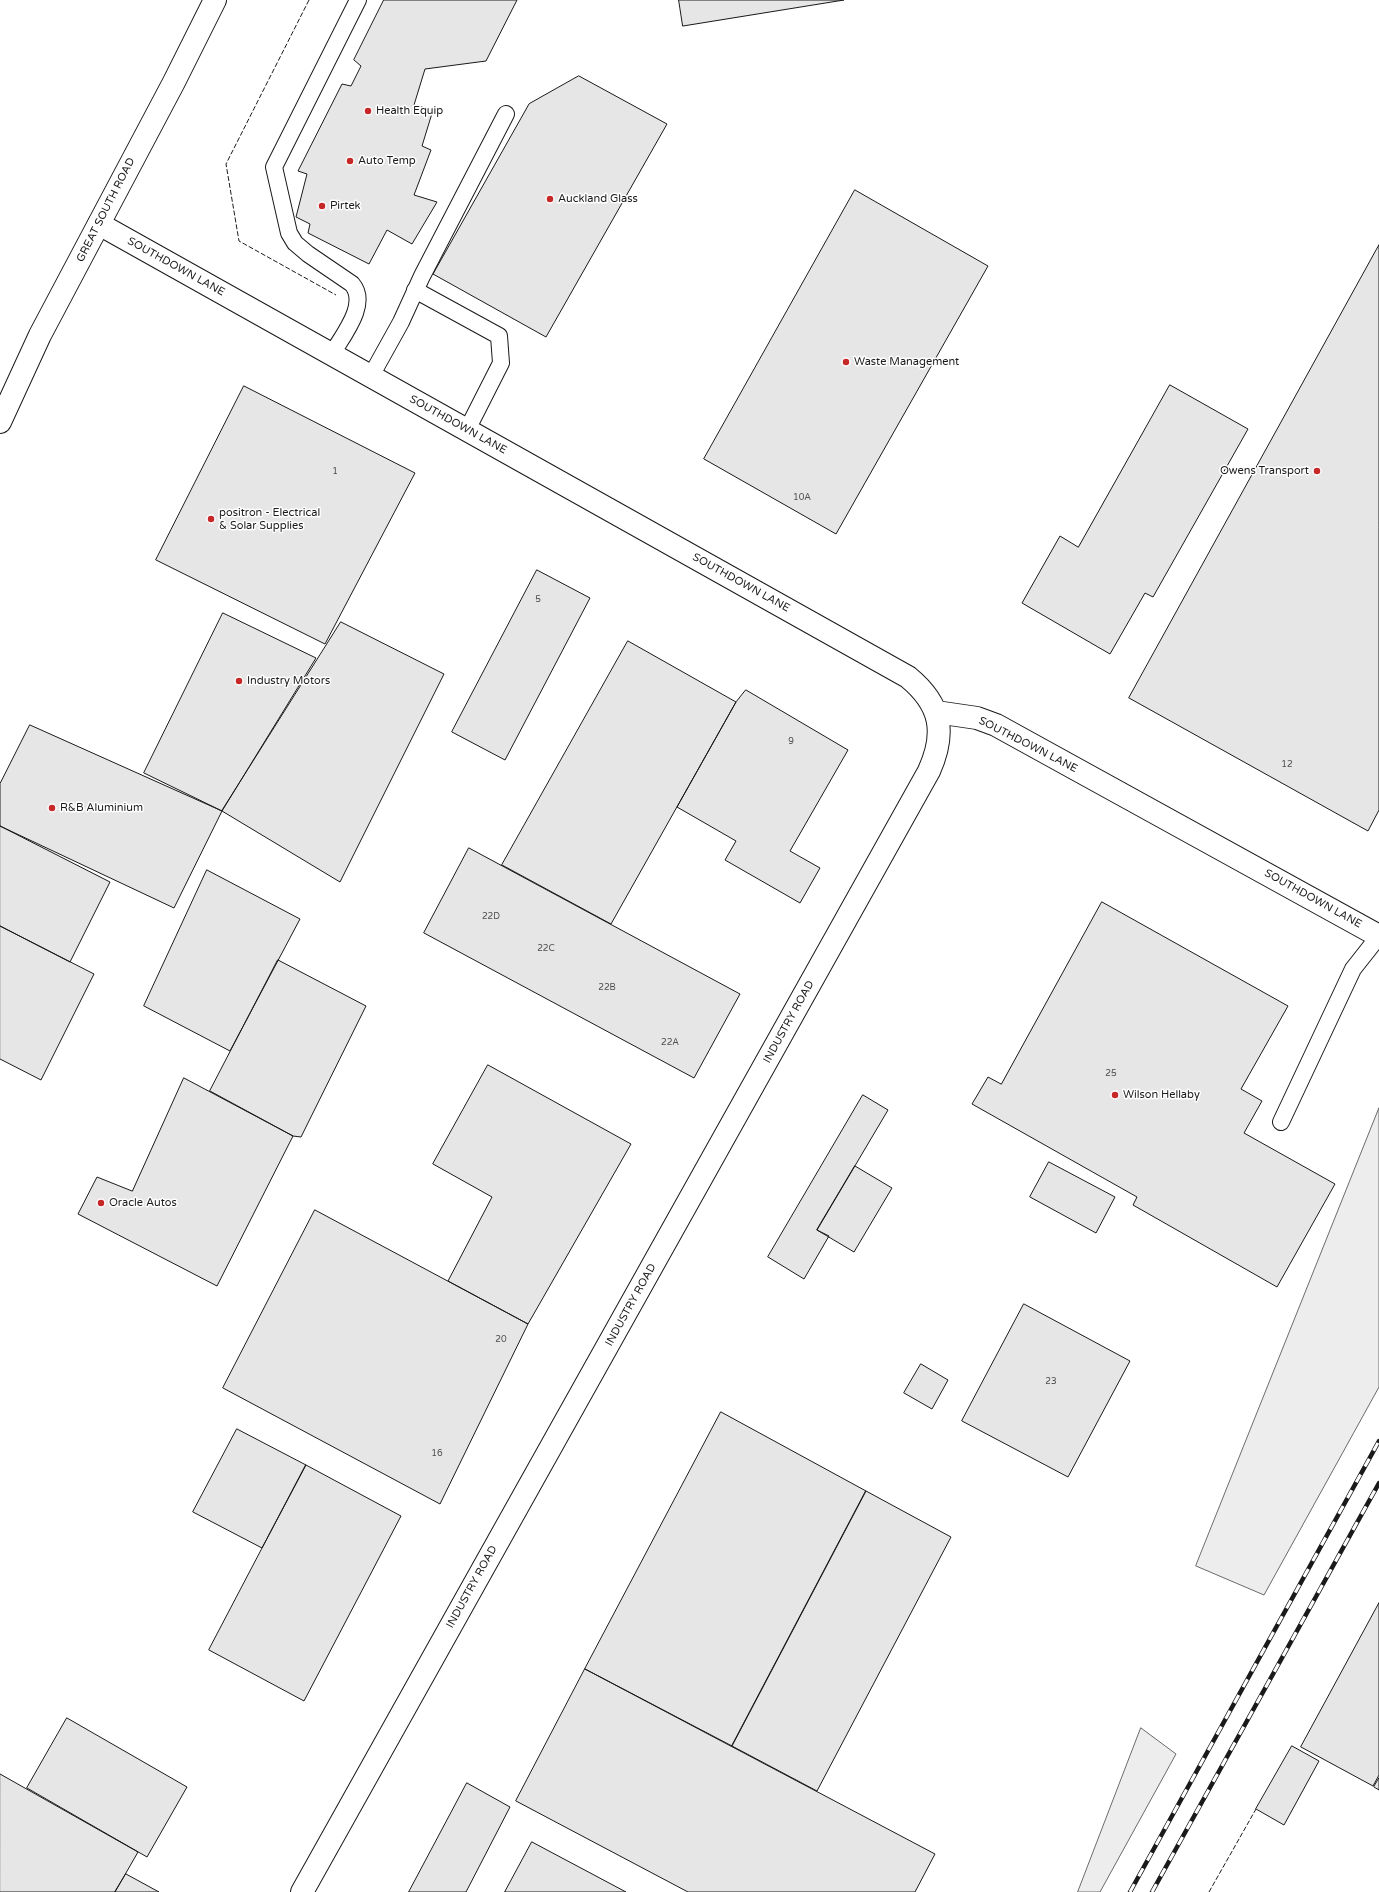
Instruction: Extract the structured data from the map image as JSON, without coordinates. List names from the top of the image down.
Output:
{
  "streets": {
    "street": ["GREAT SOUTH ROAD", "SOUTHDOWN LANE", "INDUSTRY ROAD"]
  },
  "crossings": [
    ["GREAT SOUTH ROAD", "SOUTHDOWN LANE"],
    ["SOUTHDOWN LANE", "INDUSTRY ROAD"]
  ],
  "places": [
    "Health Equip",
    "Auto Temp",
    "Auckland Glass",
    "Pirtek",
    "Waste Management",
    "Owens Transport",
    "positron - Electrical & Solar Supplies",
    "Industry Motors",
    "R&B Aluminium",
    "Wilson Hellaby",
    "Oracle Autos"
  ],
  "house_numbers": [
    "1",
    "10A",
    "5",
    "9",
    "12",
    "22D",
    "22C",
    "22B",
    "22A",
    "25",
    "20",
    "23",
    "16"
  ]
}
